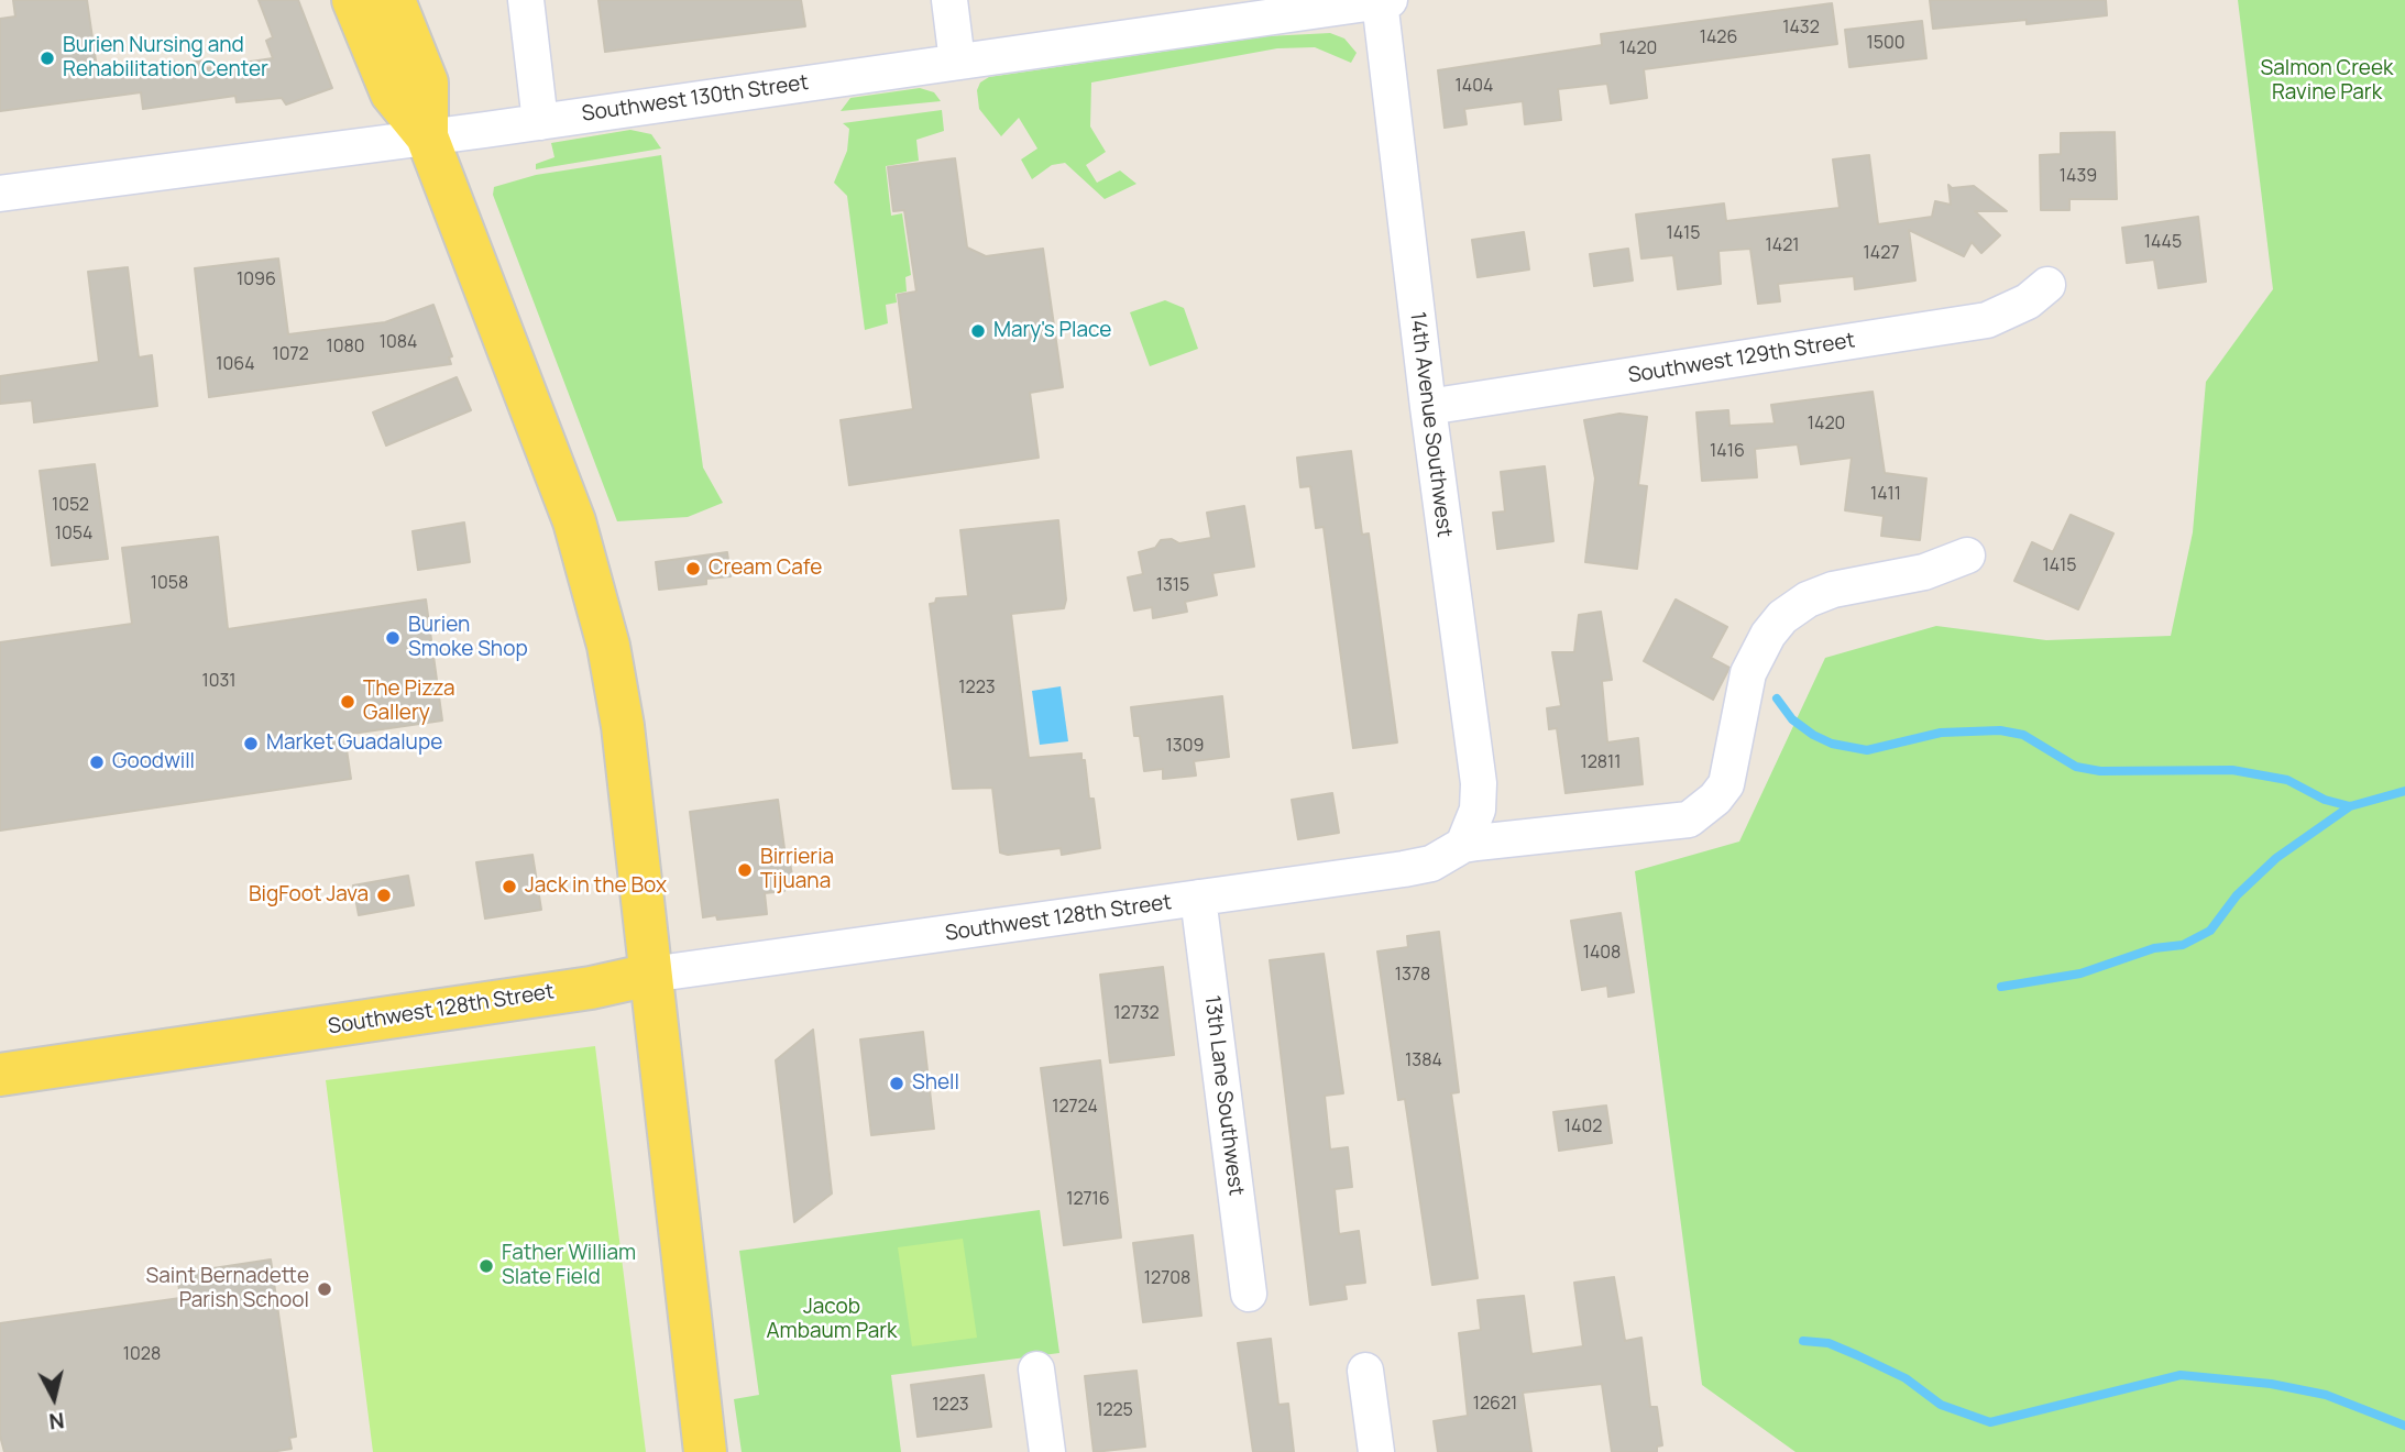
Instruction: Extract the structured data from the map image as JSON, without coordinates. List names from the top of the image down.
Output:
{
  "streets": {
    "main road": ["Southwest 128th Street"],
    "street": [
      "Southwest 130th Street",
      "Southwest 129th Street",
      "14th Avenue Southwest",
      "13th Lane Southwest"
    ]
  },
  "crossings": [
    ["Southwest 130th Street", "14th Avenue Southwest"],
    ["Southwest 129th Street", "14th Avenue Southwest"],
    ["14th Avenue Southwest", "Southwest 128th Street"],
    ["Southwest 128th Street", "13th Lane Southwest"]
  ],
  "parks": ["Salmon Creek Ravine Park", "Jacob Ambaum Park"],
  "places": [
    "Burien Nursing and Rehabilitation Center",
    "Mary's Place",
    "Cream Cafe",
    "Burien Smoke Shop",
    "The Pizza Gallery",
    "Market Guadalupe",
    "Goodwill",
    "Birrieria Tijuana",
    "Jack in the Box",
    "BigFoot Java",
    "Shell",
    "Father William Slate Field",
    "Saint Bernadette Parish School"
  ],
  "house_numbers": [
    "1432",
    "1426",
    "1500",
    "1420",
    "1404",
    "1439",
    "1415",
    "1445",
    "1421",
    "1427",
    "1096",
    "1084",
    "1080",
    "1072",
    "1064",
    "1420",
    "1416",
    "1411",
    "1052",
    "1054",
    "1415",
    "1058",
    "1315",
    "1031",
    "1223",
    "1309",
    "12811",
    "1408",
    "1378",
    "12732",
    "1384",
    "12724",
    "1402",
    "12716",
    "12708",
    "1028",
    "12621",
    "1223",
    "1225"
  ],
  "north": "bottom"
}
